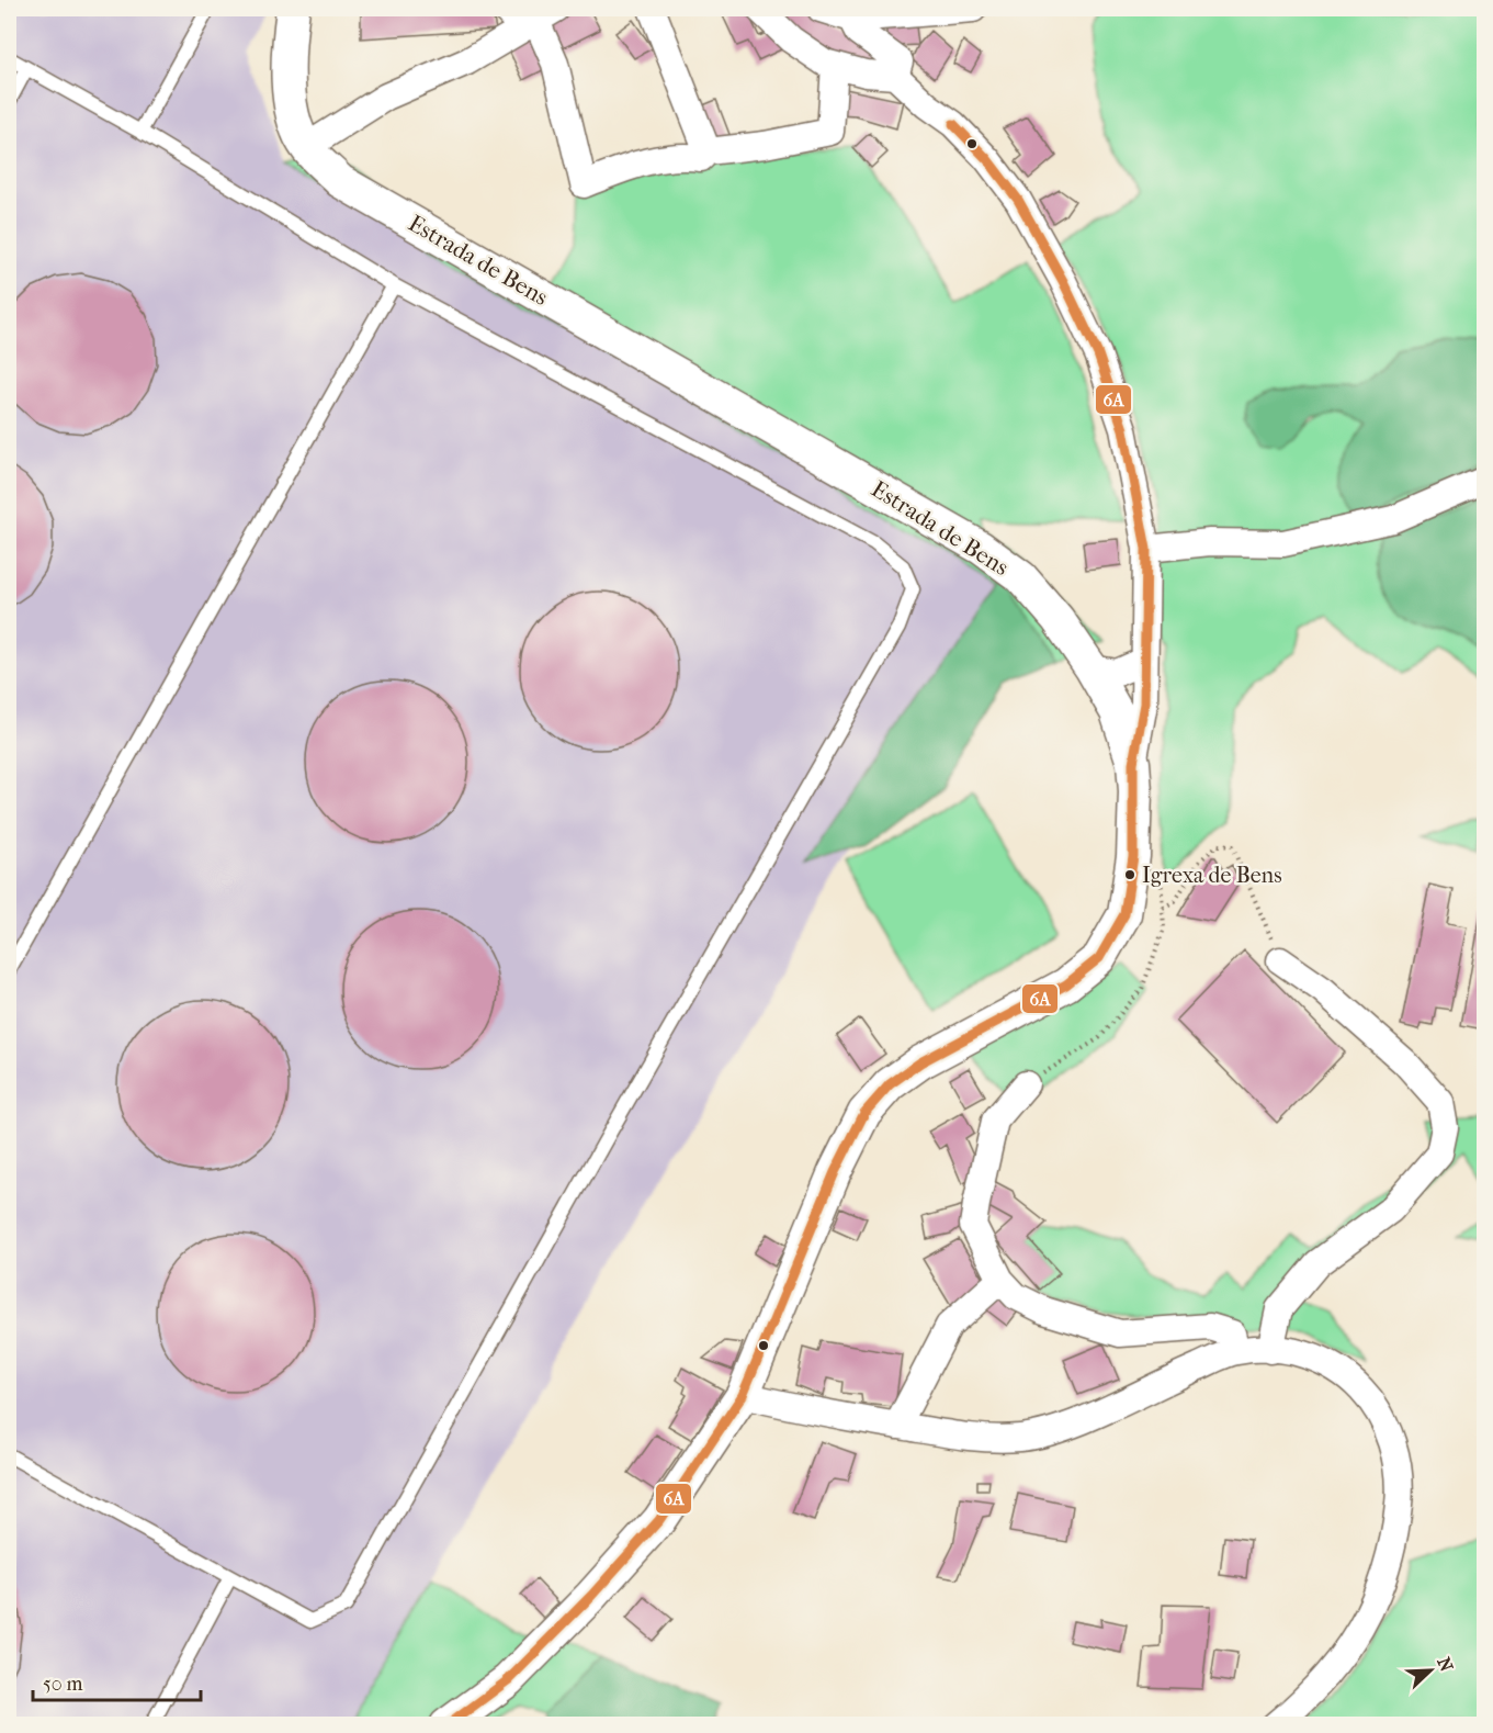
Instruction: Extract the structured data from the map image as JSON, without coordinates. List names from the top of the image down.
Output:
{
  "streets": {
    "street": ["Estrada de Bens"]
  },
  "places": ["Igrexa de Bens"],
  "lines": ["transit line 6A"],
  "scale_bar": "50 m",
  "north": "top right"
}
